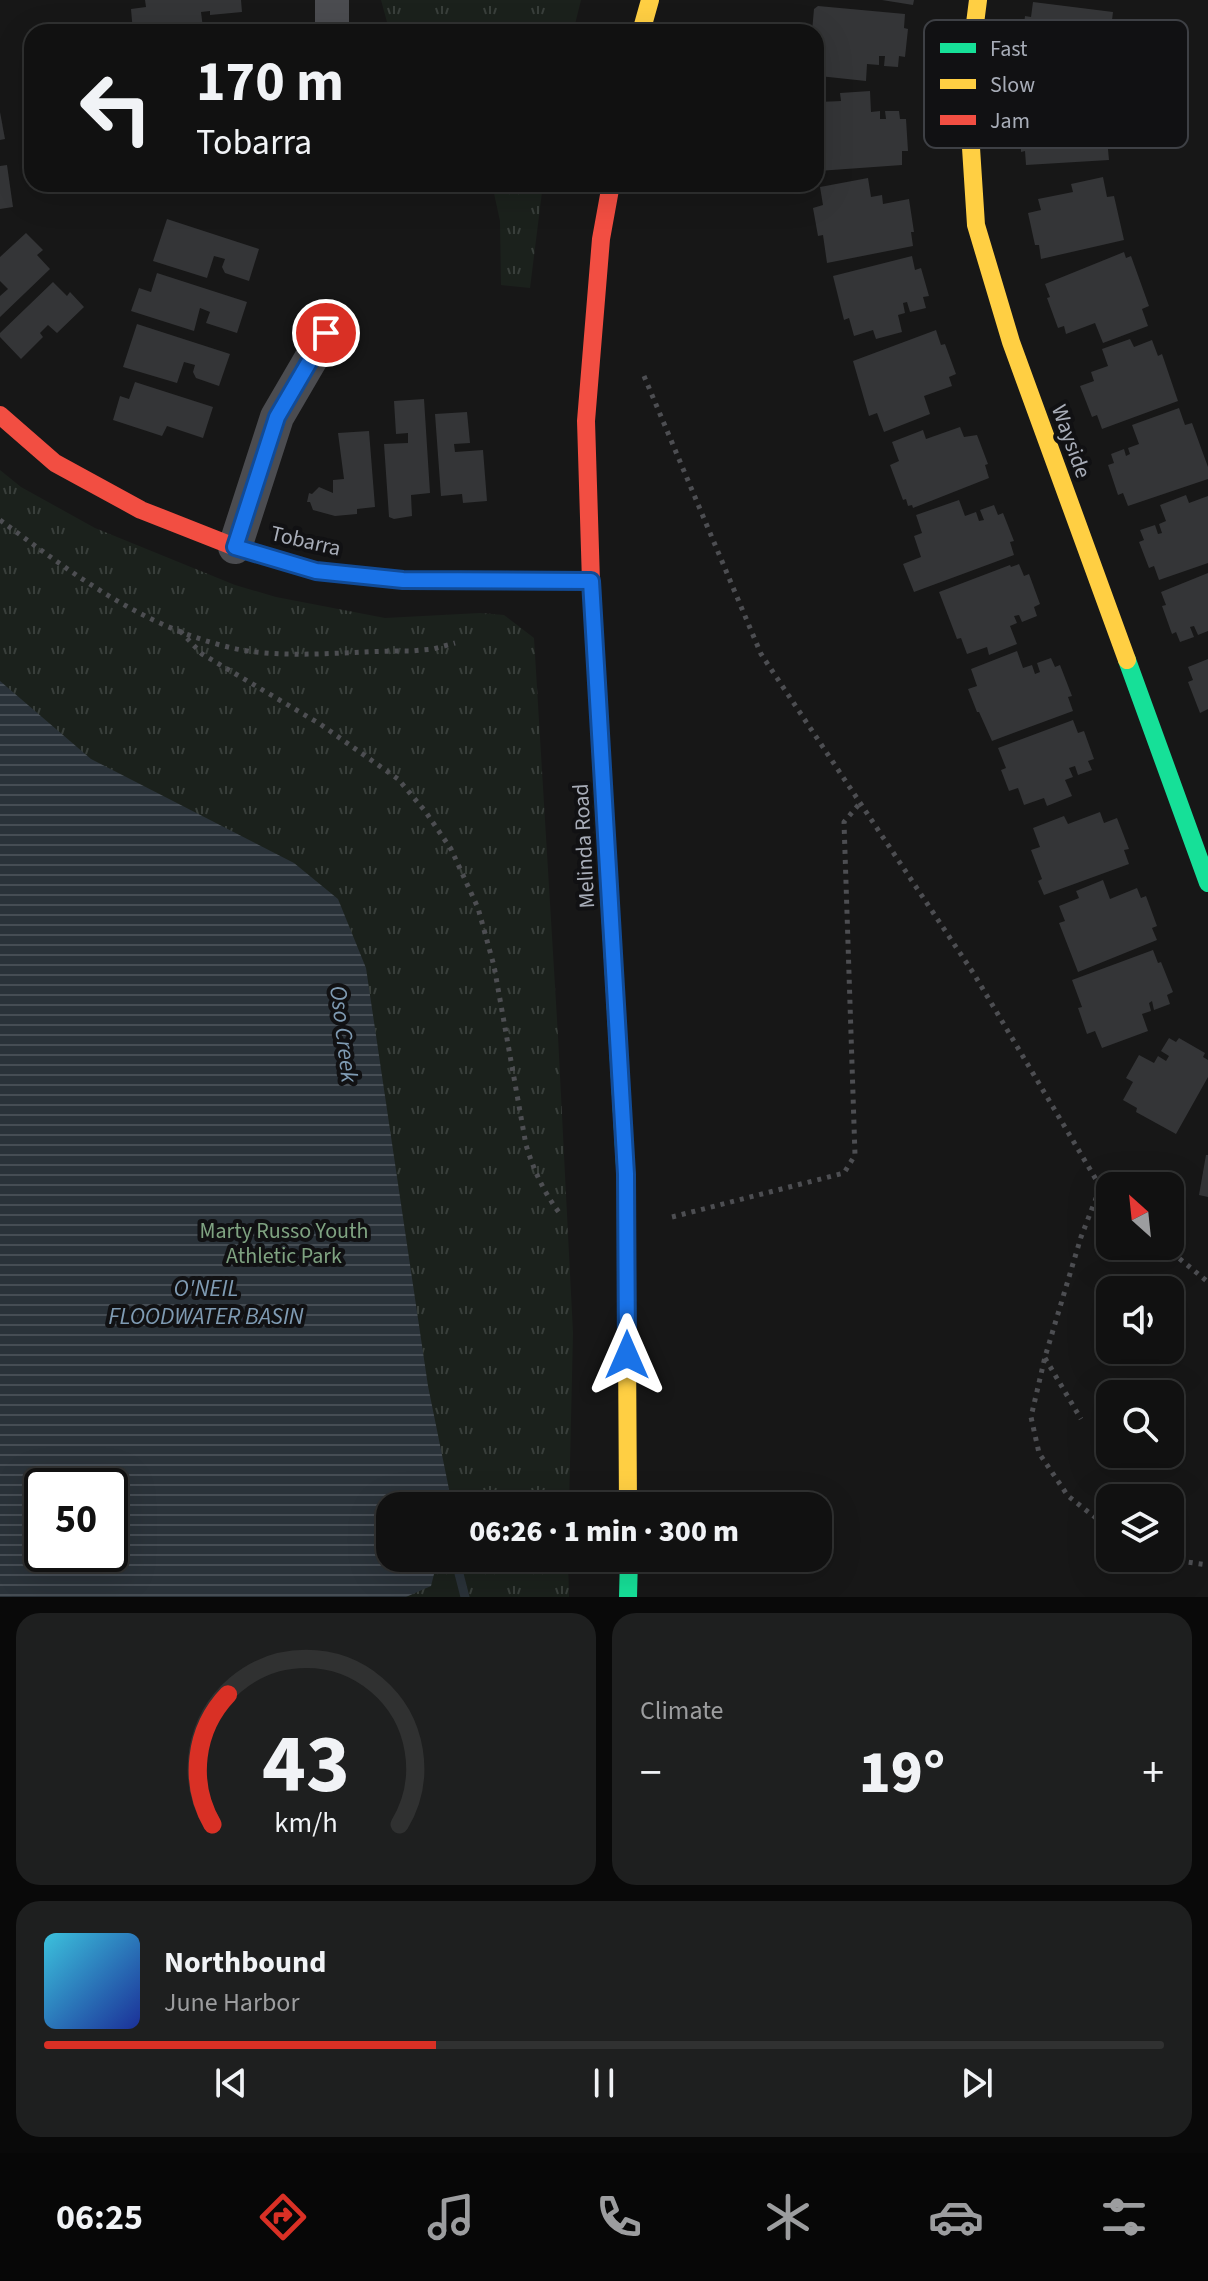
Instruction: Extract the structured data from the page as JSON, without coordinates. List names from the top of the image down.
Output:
{
  "streets": {
    "street": ["Wayside", "Tobarra", "Melinda Road"]
  },
  "crossings": [
    ["Tobarra", "Melinda Road"]
  ],
  "water": ["Oso Creek", "O'NEIL FLOODWATER BASIN"],
  "parks": ["Marty Russo Youth Athletic Park"],
  "legend": ["Fast", "Slow", "Jam"],
  "north": "top left",
  "page": {
    "turn": ["170 m", "Tobarra"],
    "limit": "50",
    "trip": "06:26 · 1 min · 300 m",
    "tile": "Climate",
    "heat": ["−", "19°", "+"],
    "song": ["Northbound", "June Harbor"],
    "tabs": "06:25",
    "gauge": ["43", "km/h"]
  }
}
